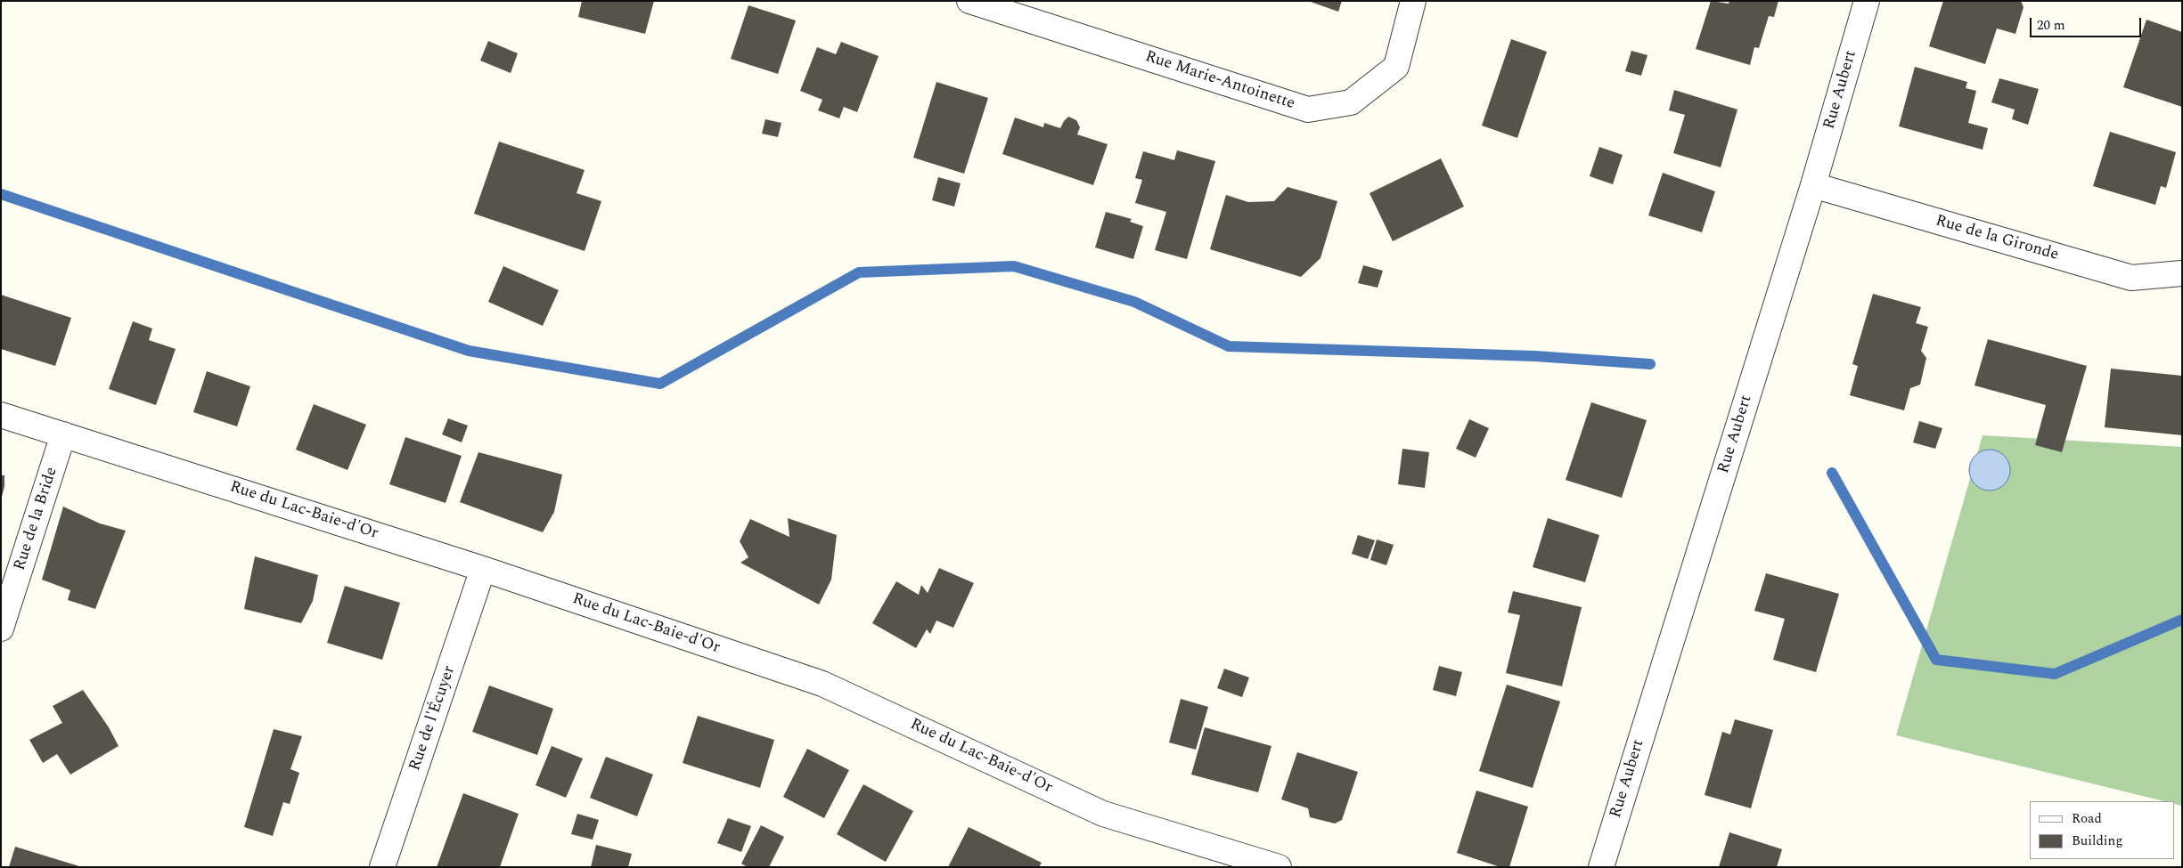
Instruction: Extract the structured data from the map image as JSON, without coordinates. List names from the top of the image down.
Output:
{
  "streets": {
    "street": [
      "Rue Marie-Antoinette",
      "Rue Aubert",
      "Rue de la Gironde",
      "Rue du Lac-Baie-d'Or",
      "Rue de la Bride",
      "Rue de l'Écuyer"
    ]
  },
  "crossings": [
    ["Rue Aubert", "Rue de la Gironde"],
    ["Rue du Lac-Baie-d'Or", "Rue de la Bride"],
    ["Rue du Lac-Baie-d'Or", "Rue de l'Écuyer"]
  ],
  "legend": ["Road", "Building"],
  "scale_bar": "20 m"
}
